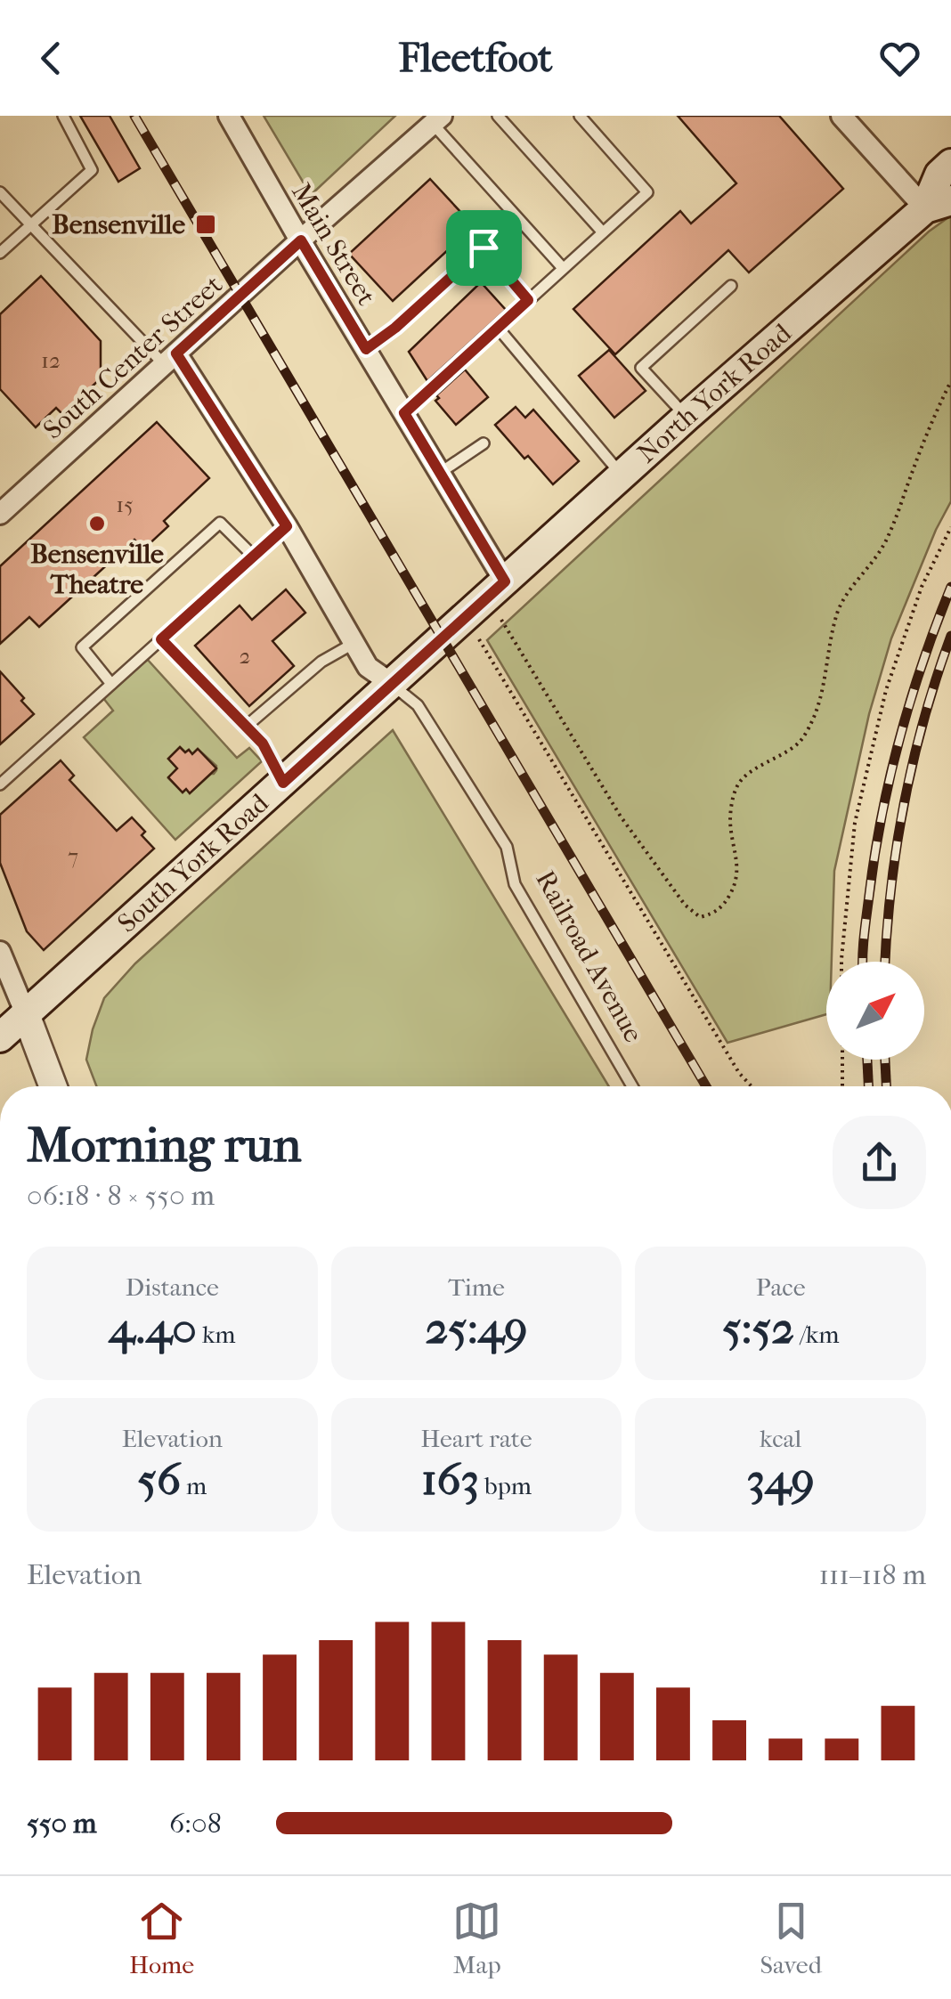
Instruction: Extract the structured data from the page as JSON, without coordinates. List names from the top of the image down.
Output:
{
  "streets": {
    "main road": ["North York Road", "South York Road"],
    "street": ["Main Street", "South Center Street", "Railroad Avenue"]
  },
  "crossings": [
    ["Main Street", "South Center Street"],
    ["Main Street", "North York Road"],
    ["Main Street", "South York Road"],
    ["South Center Street", "Railroad Avenue"],
    ["North York Road", "South York Road"],
    ["South York Road", "Railroad Avenue"]
  ],
  "places": {
    "transit": ["Bensenville"],
    "other": ["Bensenville Theatre"]
  },
  "house_numbers": [
    "12",
    "15",
    "2",
    "7"
  ],
  "north": "top right",
  "page": {
    "header": "Fleetfoot",
    "heading": ["Morning run", "06:18 · 8 × 550 m"],
    "stats": [
      ["Distance", "4.40 km"],
      ["Time", "25:49"],
      ["Pace", "5:52 /km"],
      ["Elevation", "56 m"],
      ["Heart rate", "163 bpm"],
      ["kcal", "349"]
    ],
    "chart": ["Elevation", "111–118 m"],
    "list": [
      {
        "name": "550 m",
        "note": "6:08"
      }
    ],
    "tabs": ["Home", "Map", "Saved"]
  }
}
